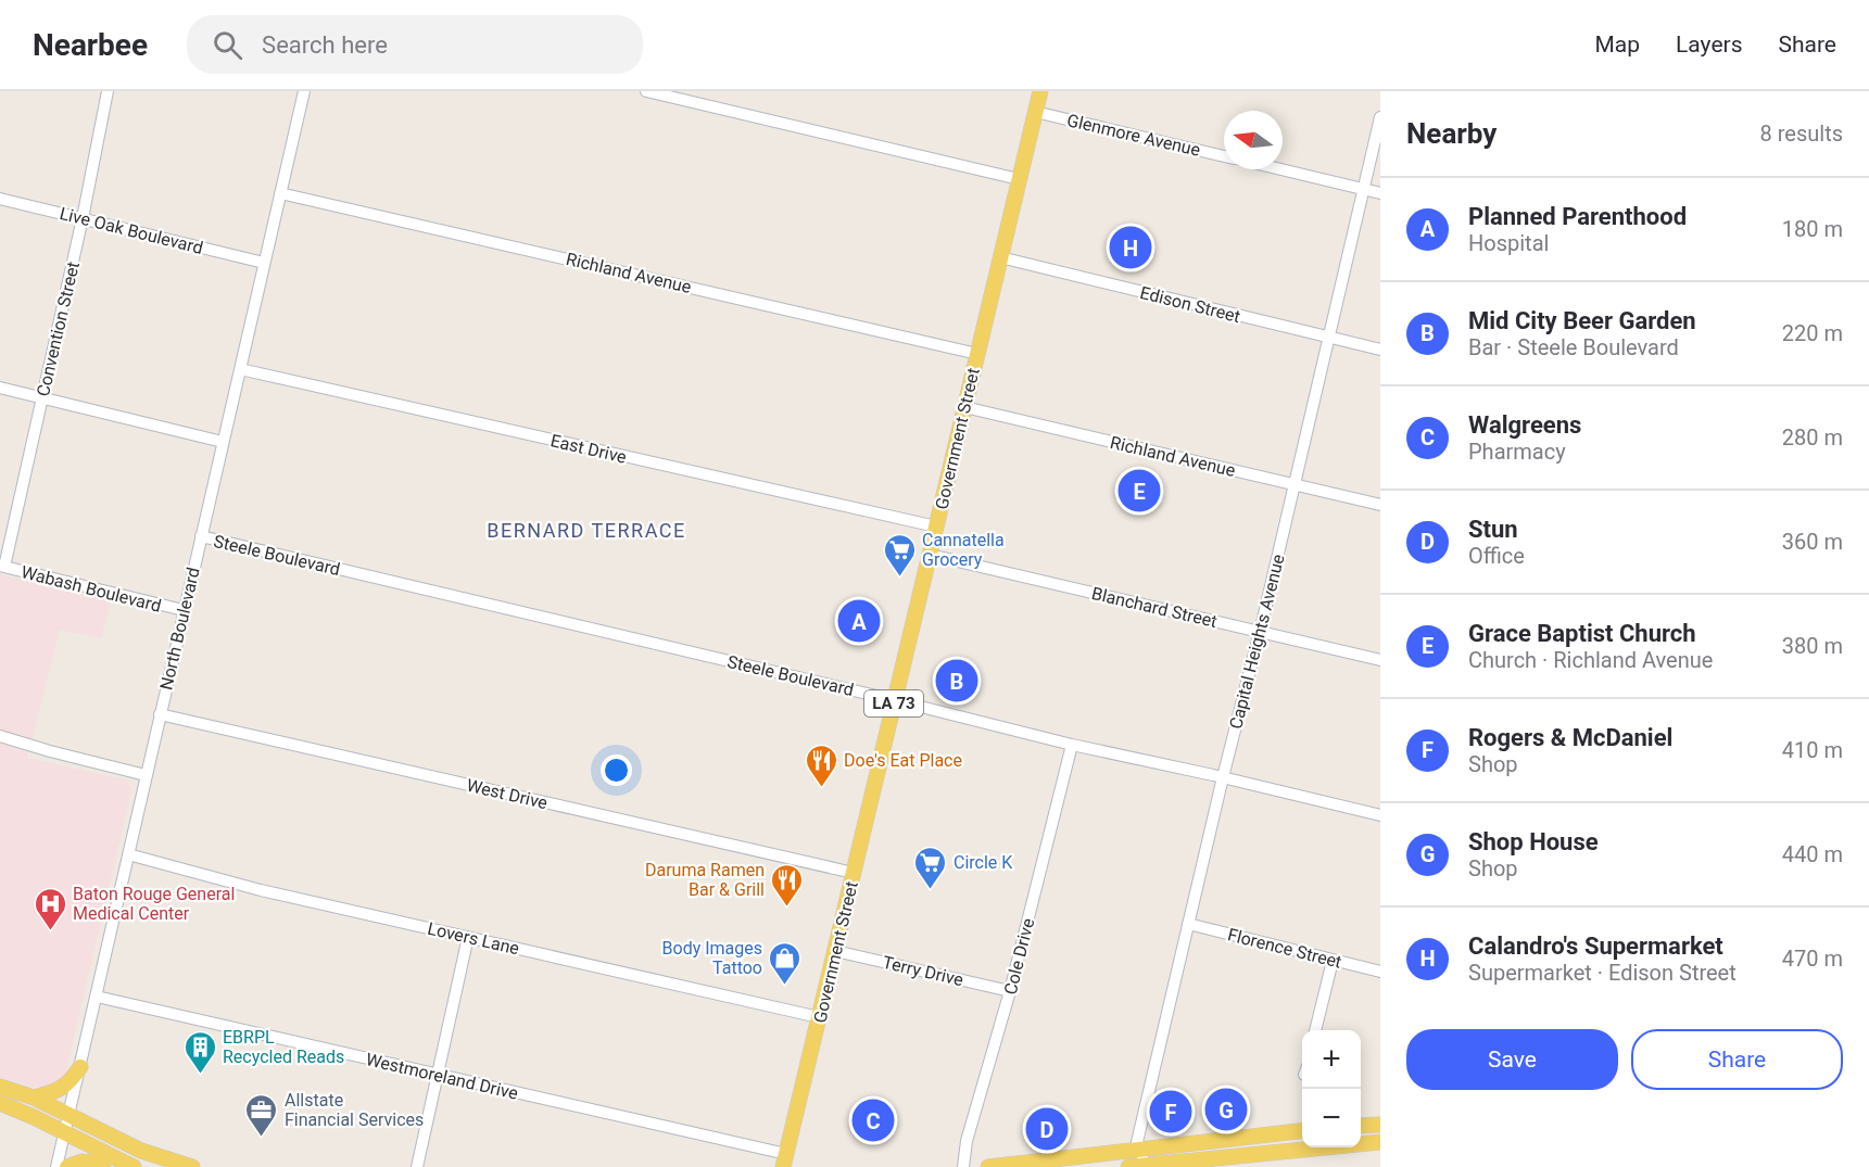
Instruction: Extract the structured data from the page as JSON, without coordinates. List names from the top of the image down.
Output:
{
  "streets": {
    "main road": ["Government Street", "LA 73"],
    "street": [
      "Glenmore Avenue",
      "Live Oak Boulevard",
      "Richland Avenue",
      "Edison Street",
      "Convention Street",
      "East Drive",
      "Steele Boulevard",
      "Wabash Boulevard",
      "Blanchard Street",
      "North Boulevard",
      "Capital Heights Avenue",
      "West Drive",
      "Lovers Lane",
      "Florence Street",
      "Cole Drive",
      "Terry Drive",
      "Westmoreland Drive"
    ]
  },
  "crossings": [
    ["Glenmore Avenue", "Government Street"],
    ["Live Oak Boulevard", "Convention Street"],
    ["Live Oak Boulevard", "North Boulevard"],
    ["Richland Avenue", "Government Street"],
    ["Richland Avenue", "North Boulevard"],
    ["Richland Avenue", "Capital Heights Avenue"],
    ["Edison Street", "Government Street"],
    ["Edison Street", "Capital Heights Avenue"],
    ["Convention Street", "Wabash Boulevard"],
    ["Government Street", "East Drive"],
    ["Government Street", "Steele Boulevard"],
    ["Government Street", "Blanchard Street"],
    ["Government Street", "West Drive"],
    ["Government Street", "Lovers Lane"],
    ["Government Street", "Terry Drive"],
    ["Government Street", "Westmoreland Drive"],
    ["East Drive", "North Boulevard"],
    ["Steele Boulevard", "North Boulevard"],
    ["Steele Boulevard", "Capital Heights Avenue"],
    ["Steele Boulevard", "Cole Drive"],
    ["Wabash Boulevard", "North Boulevard"],
    ["Blanchard Street", "Capital Heights Avenue"],
    ["North Boulevard", "West Drive"],
    ["North Boulevard", "Lovers Lane"],
    ["North Boulevard", "Westmoreland Drive"],
    ["Capital Heights Avenue", "Florence Street"],
    ["Cole Drive", "Terry Drive"]
  ],
  "districts": ["BERNARD TERRACE"],
  "places": {
    "supermarket": ["Cannatella Grocery", "Circle K"],
    "restaurant": ["Doe's Eat Place", "Daruma Ramen Bar & Grill"],
    "hospital": ["Baton Rouge General Medical Center"],
    "shop": ["Body Images Tattoo"],
    "building": ["EBRPL Recycled Reads"],
    "office": ["Allstate Financial Services"]
  },
  "north": "left",
  "page": {
    "header": "Nearbee",
    "search": "Search here",
    "nav": ["Map", "Layers", "Share"],
    "heading": ["Nearby", "8 results"],
    "list": [
      {
        "mark": "A",
        "name": "Planned Parenthood",
        "note": "Hospital",
        "value": "180 m"
      },
      {
        "mark": "B",
        "name": "Mid City Beer Garden",
        "note": "Bar · Steele Boulevard",
        "value": "220 m"
      },
      {
        "mark": "C",
        "name": "Walgreens",
        "note": "Pharmacy",
        "value": "280 m"
      },
      {
        "mark": "D",
        "name": "Stun",
        "note": "Office",
        "value": "360 m"
      },
      {
        "mark": "E",
        "name": "Grace Baptist Church",
        "note": "Church · Richland Avenue",
        "value": "380 m"
      },
      {
        "mark": "F",
        "name": "Rogers & McDaniel",
        "note": "Shop",
        "value": "410 m"
      },
      {
        "mark": "G",
        "name": "Shop House",
        "note": "Shop",
        "value": "440 m"
      },
      {
        "mark": "H",
        "name": "Calandro's Supermarket",
        "note": "Supermarket · Edison Street",
        "value": "470 m"
      }
    ],
    "pins": [
      "H",
      "E",
      "A",
      "B",
      "G",
      "F",
      "C",
      "D"
    ],
    "buttons": ["Save", "Share"],
    "map_buttons": ["+", "−"]
  }
}
